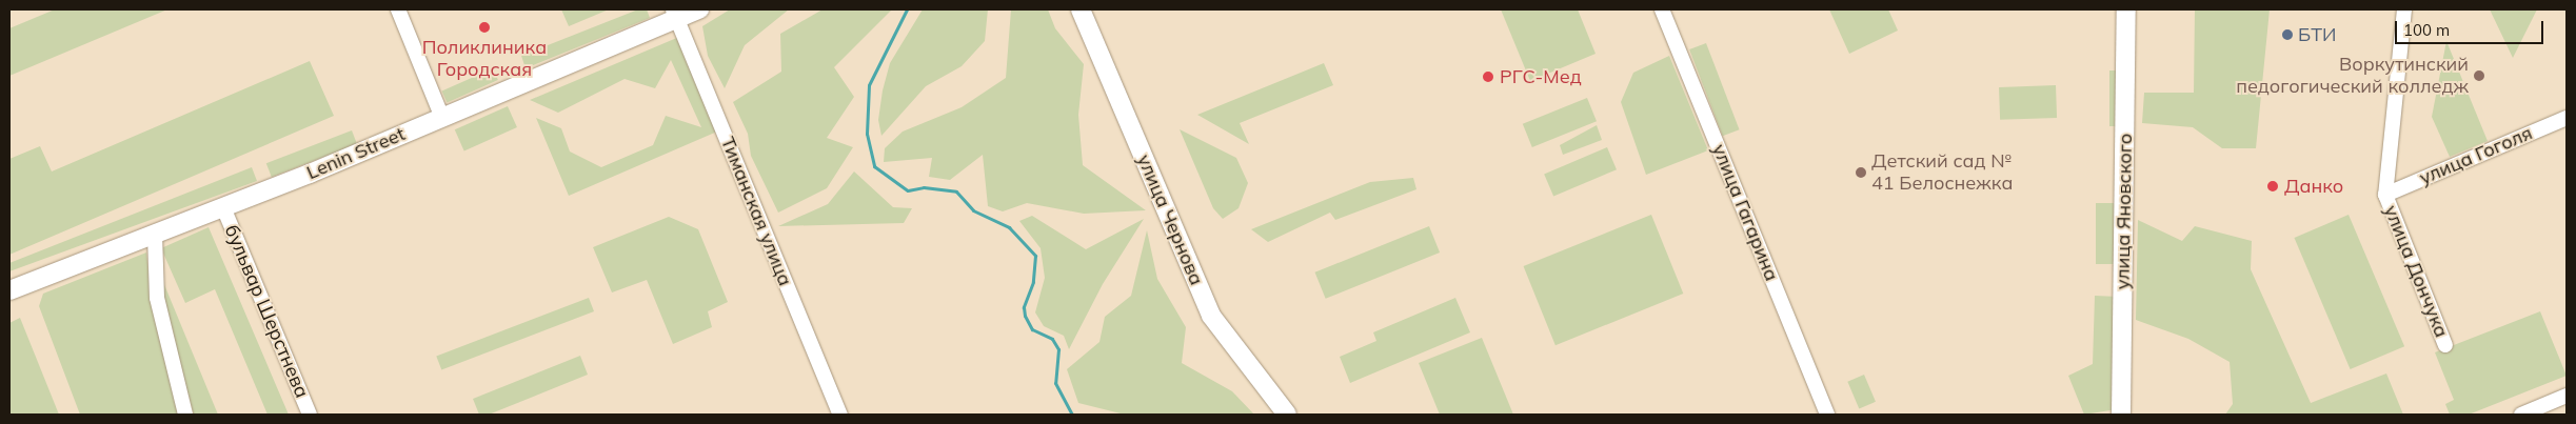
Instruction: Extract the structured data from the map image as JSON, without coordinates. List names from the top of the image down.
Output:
{
  "streets": {
    "main road": ["Lenin Street", "улица Яновского", "улица Чернова"],
    "street": [
      "улица Гоголя",
      "Тиманская улица",
      "улица Гагарина",
      "улица Дончука",
      "бульвар Шерстнева"
    ]
  },
  "crossings": [
    ["Lenin Street", "Тиманская улица"],
    ["Lenin Street", "бульвар Шерстнева"],
    ["улица Гоголя", "улица Дончука"]
  ],
  "places": [
    "Поликлиника Городская",
    "БТИ",
    "Воркутинский педогогический колледж",
    "РГС-Мед",
    "Детский сад № 41 Белоснежка",
    "Данко"
  ],
  "scale_bar": "100 m"
}
